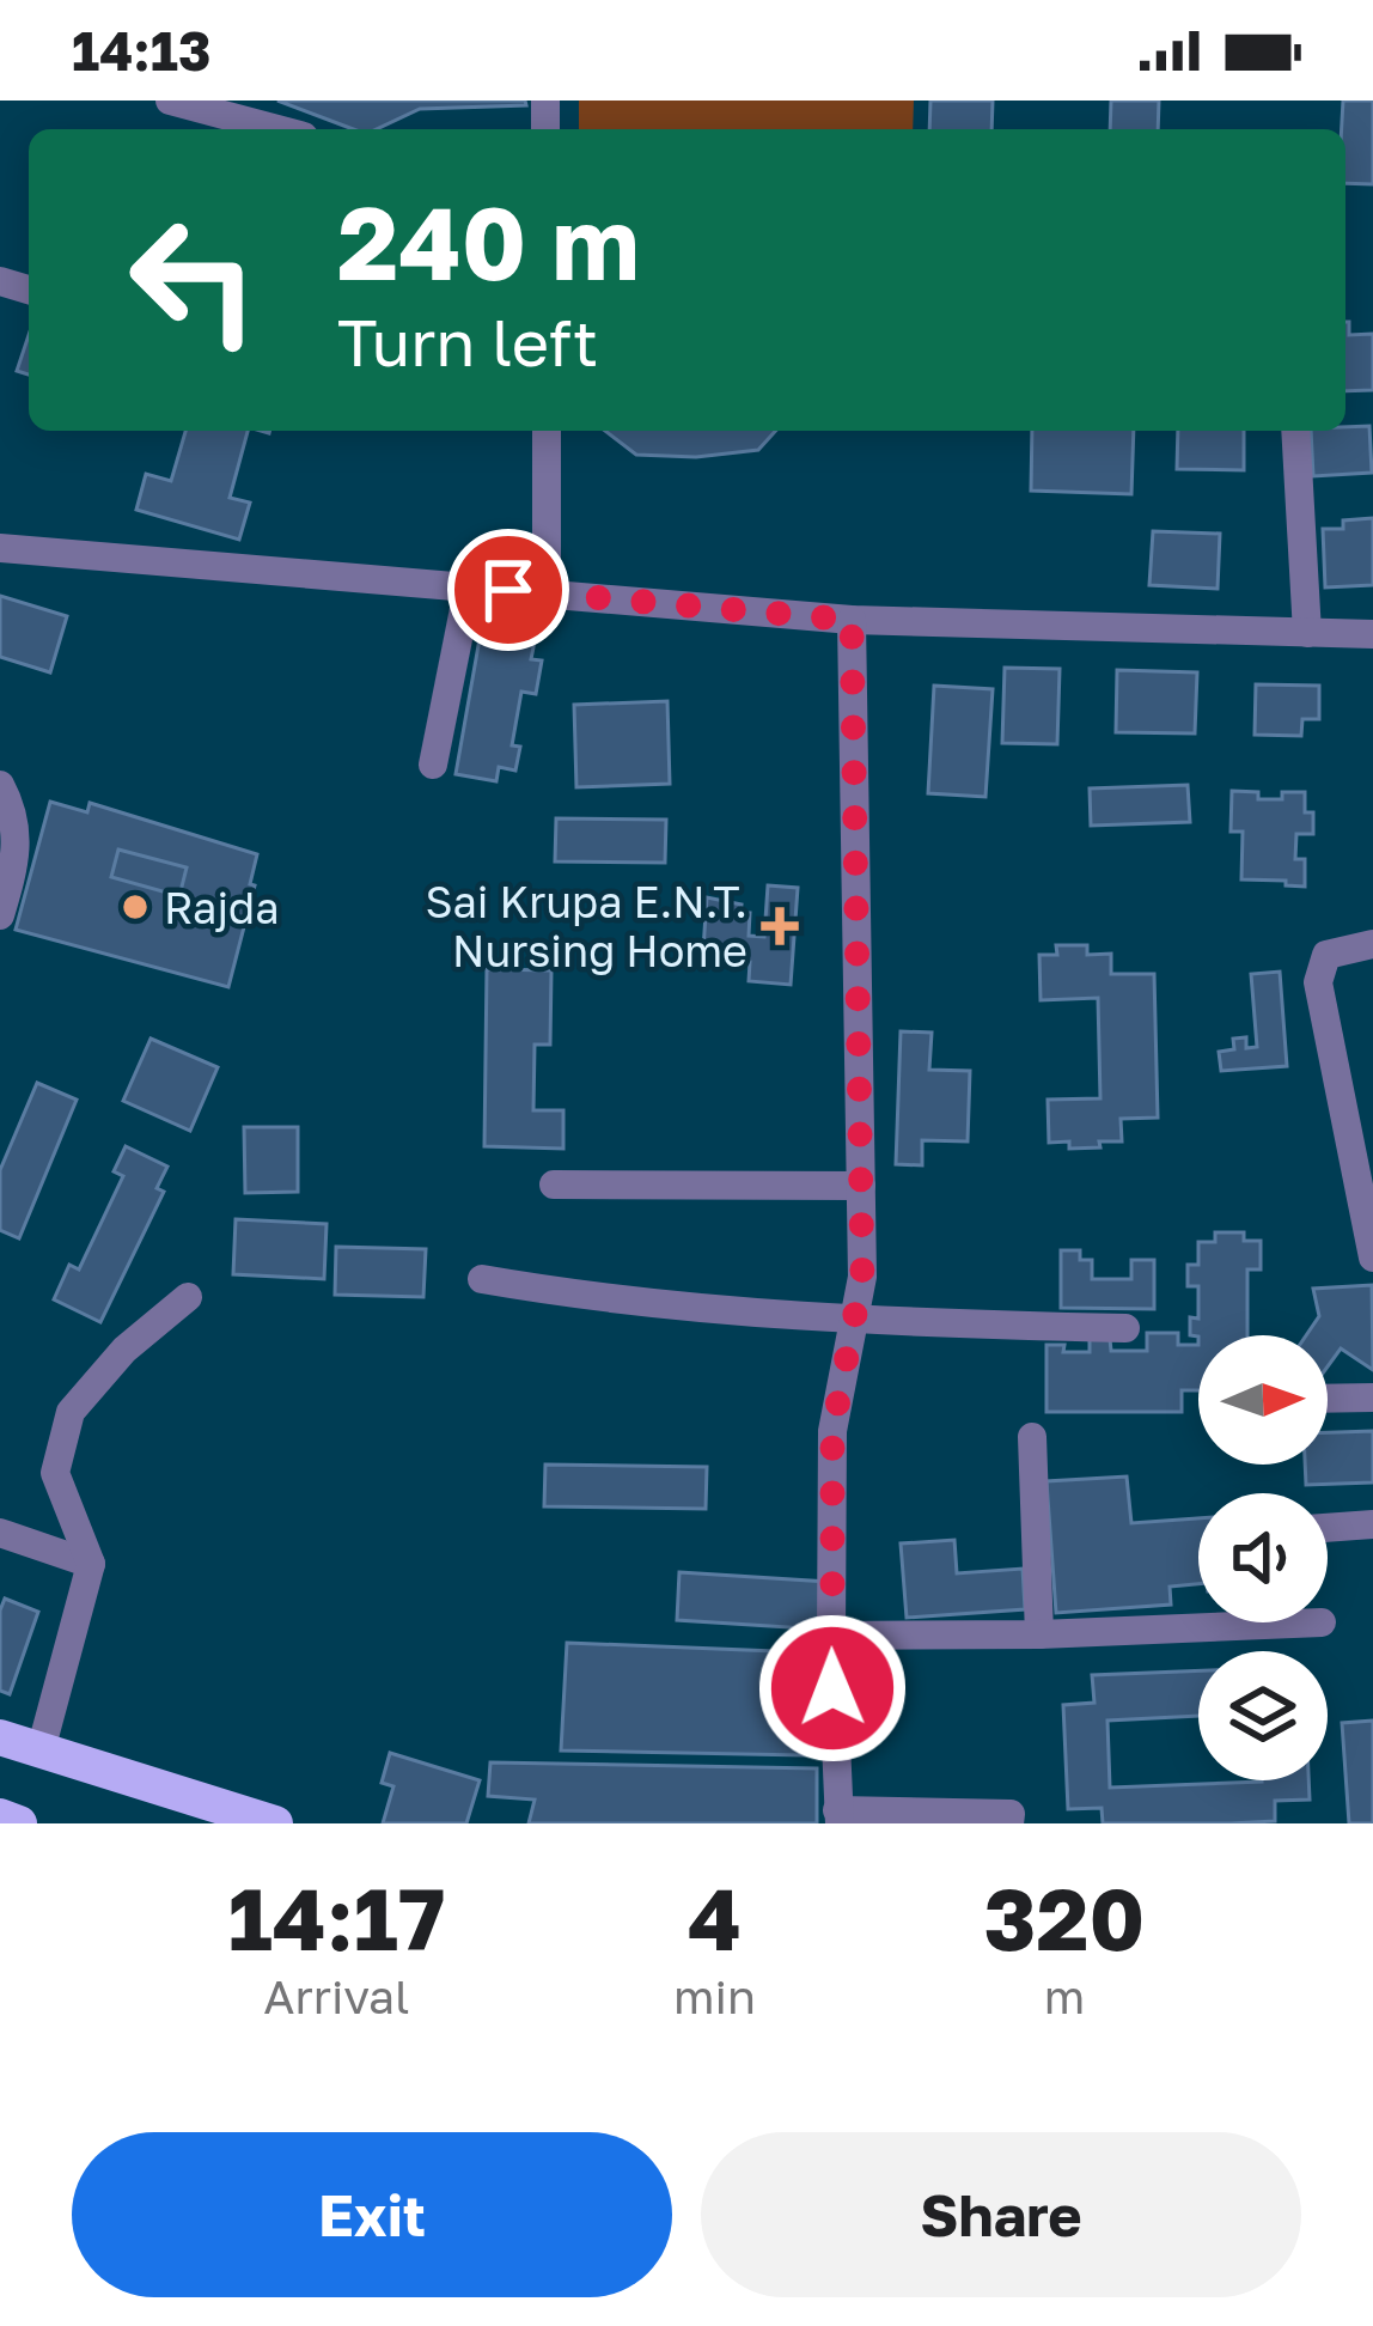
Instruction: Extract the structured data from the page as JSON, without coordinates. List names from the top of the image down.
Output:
{
  "places": {
    "other": ["Rajda"],
    "health": ["Sai Krupa E.N.T. Nursing Home"]
  },
  "north": "right",
  "page": {
    "status": "14:13",
    "turn": ["240 m", "Turn left"],
    "eta": [
      "14:17",
      "Arrival",
      "4",
      "min",
      "320",
      "m"
    ],
    "buttons": ["Exit", "Share"]
  }
}
